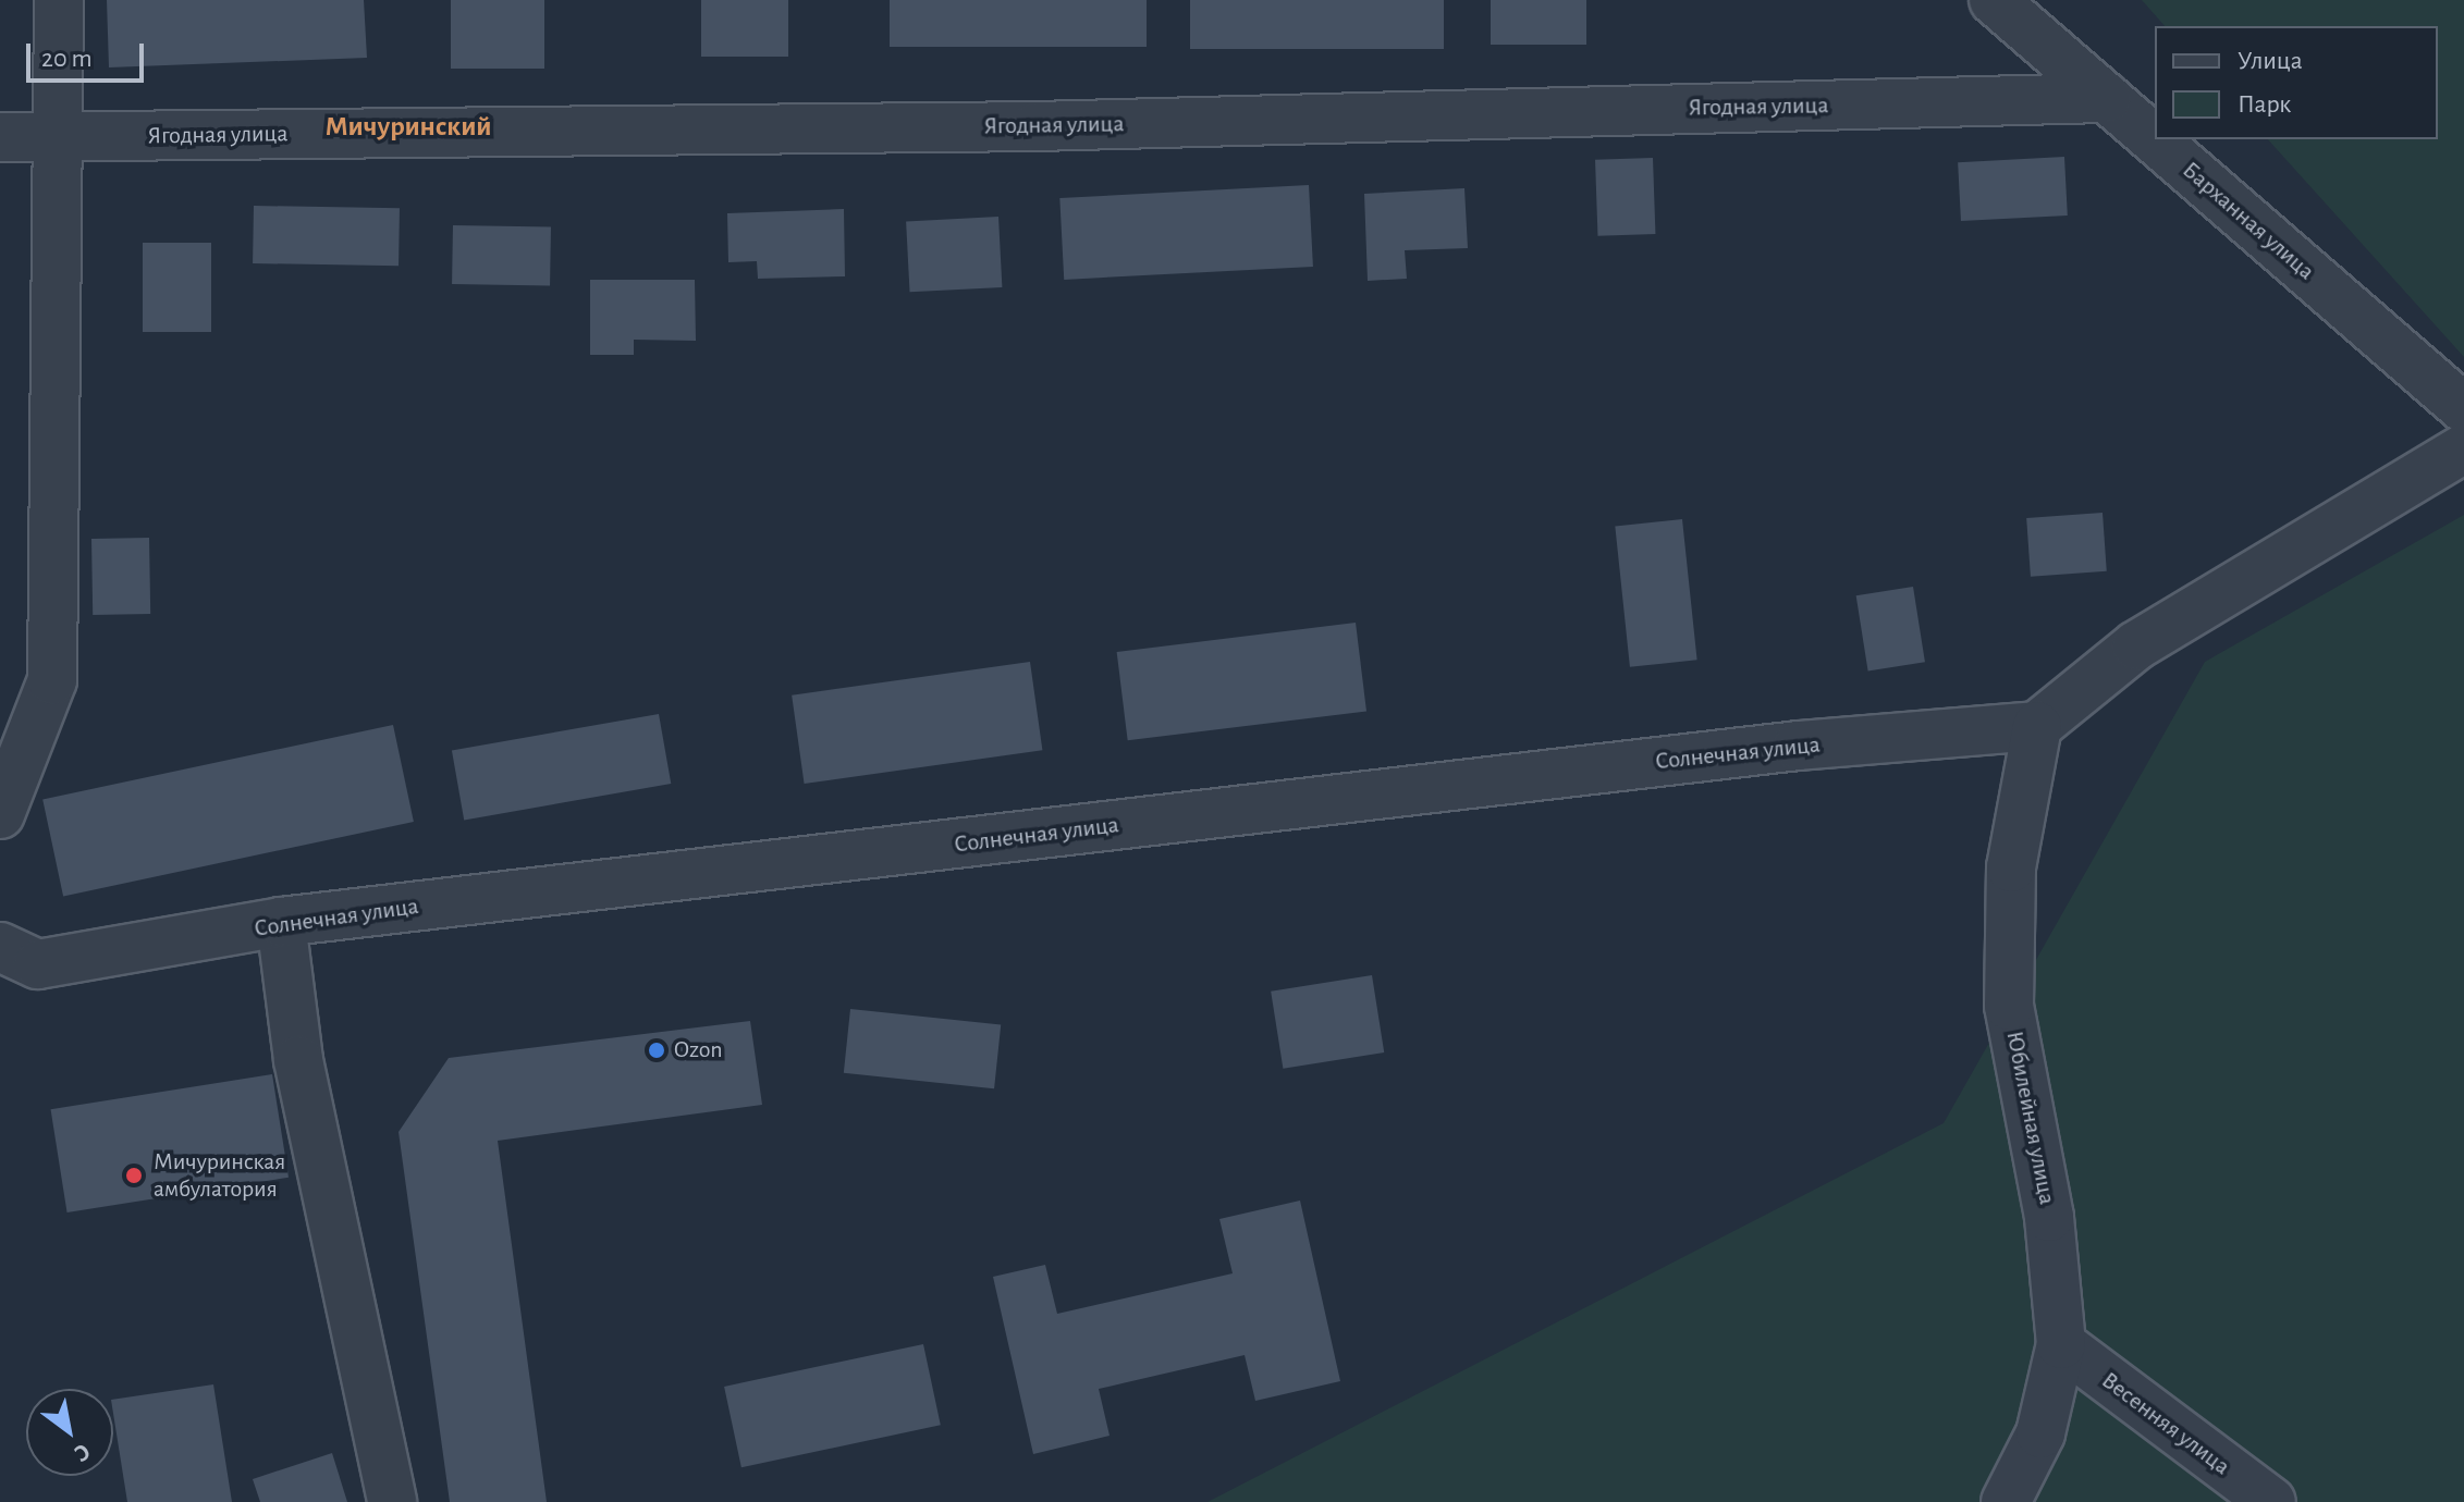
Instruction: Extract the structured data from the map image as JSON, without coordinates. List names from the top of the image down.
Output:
{
  "streets": {
    "street": [
      "Ягодная улица",
      "Барханная улица",
      "Солнечная улица",
      "Юбилейная улица",
      "Весенняя улица"
    ]
  },
  "crossings": [
    ["Ягодная улица", "Барханная улица"],
    ["Солнечная улица", "Юбилейная улица"],
    ["Юбилейная улица", "Весенняя улица"]
  ],
  "districts": ["Мичуринский"],
  "places": ["Ozon", "Мичуринская амбулатория"],
  "legend": ["Улица", "Парк"],
  "scale_bar": "20 m",
  "north": "bottom right"
}
